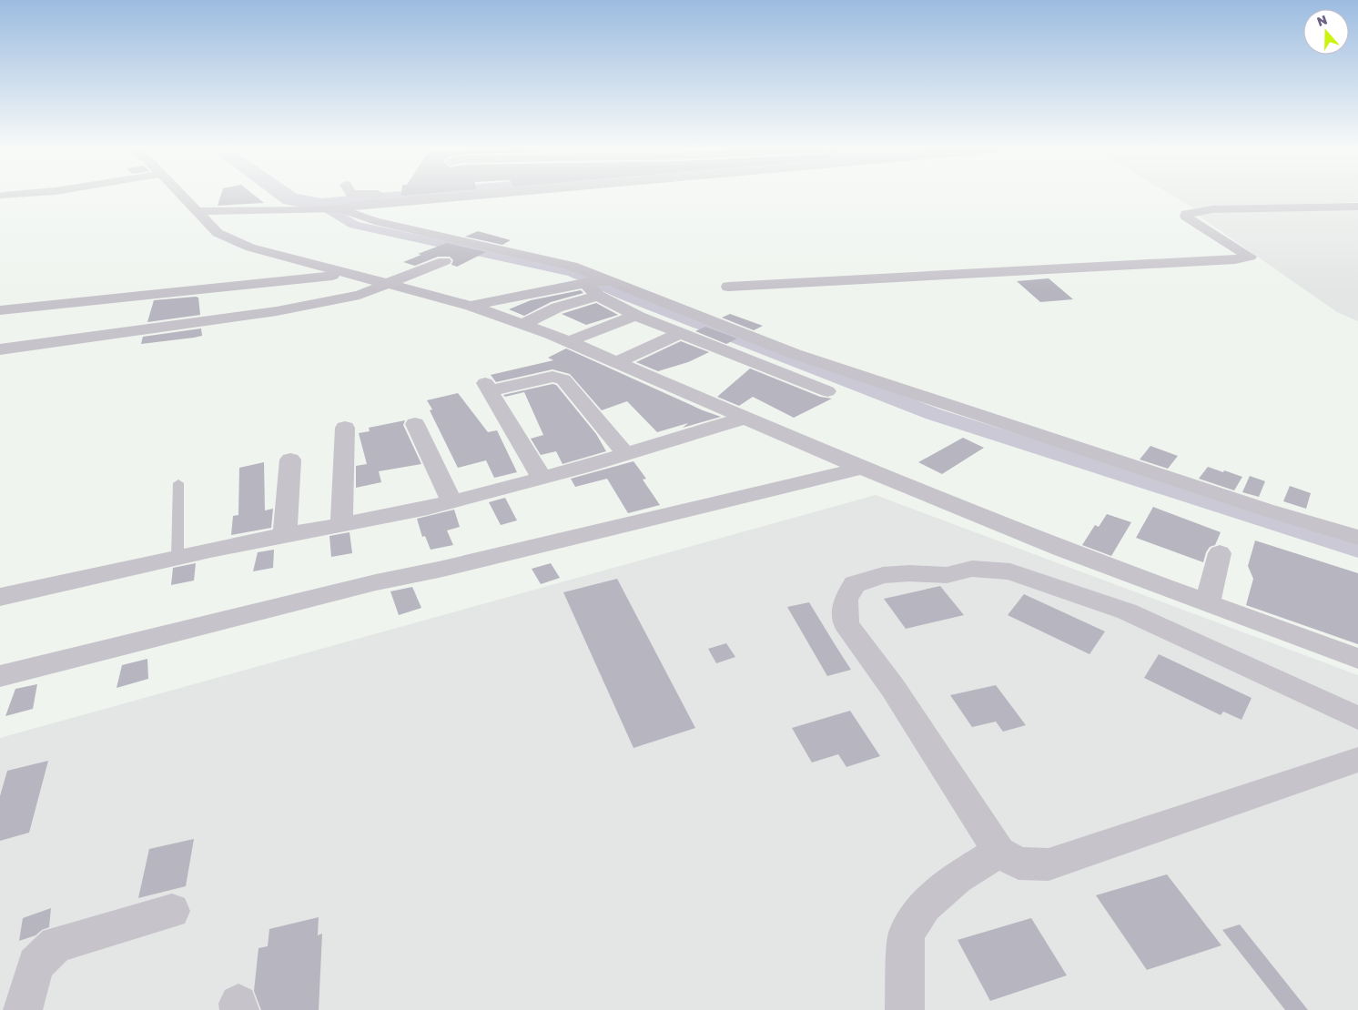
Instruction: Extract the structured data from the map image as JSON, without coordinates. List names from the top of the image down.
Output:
{
  "north": "top"
}
